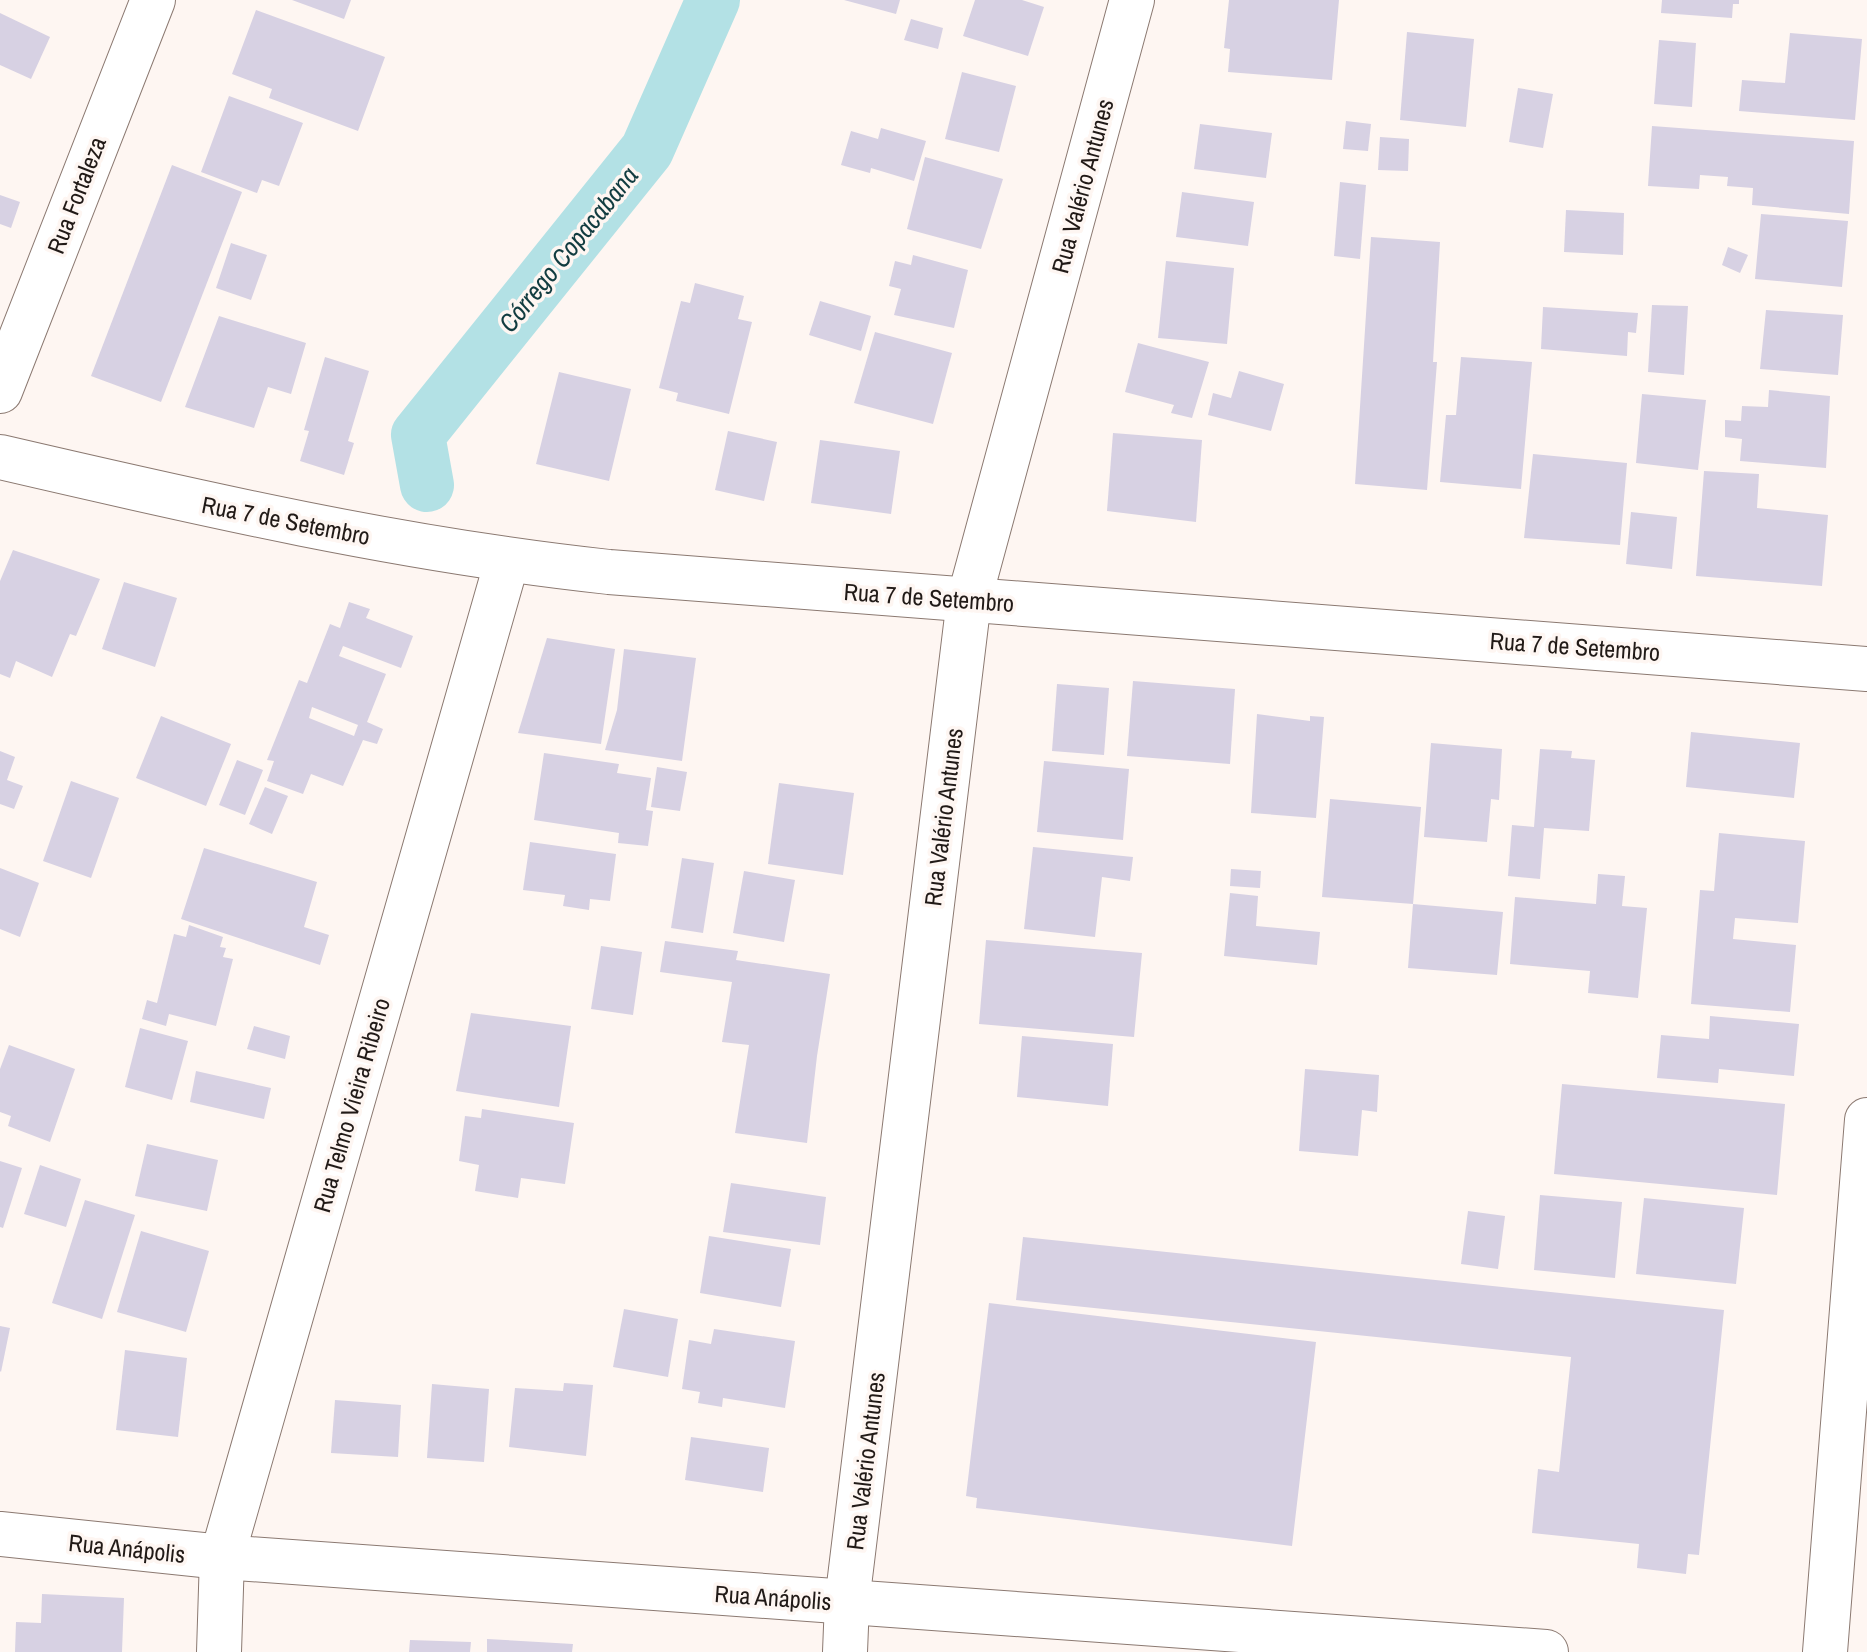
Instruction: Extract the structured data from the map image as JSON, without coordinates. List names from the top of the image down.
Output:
{
  "streets": {
    "street": [
      "Rua Valério Antunes",
      "Rua Fortaleza",
      "Rua 7 de Setembro",
      "Rua Telmo Vieira Ribeiro",
      "Rua Anápolis"
    ]
  },
  "crossings": [
    ["Rua Valério Antunes", "Rua 7 de Setembro"],
    ["Rua Valério Antunes", "Rua Anápolis"],
    ["Rua 7 de Setembro", "Rua Telmo Vieira Ribeiro"],
    ["Rua Telmo Vieira Ribeiro", "Rua Anápolis"]
  ],
  "water": ["Córrego Copacabana"]
}
